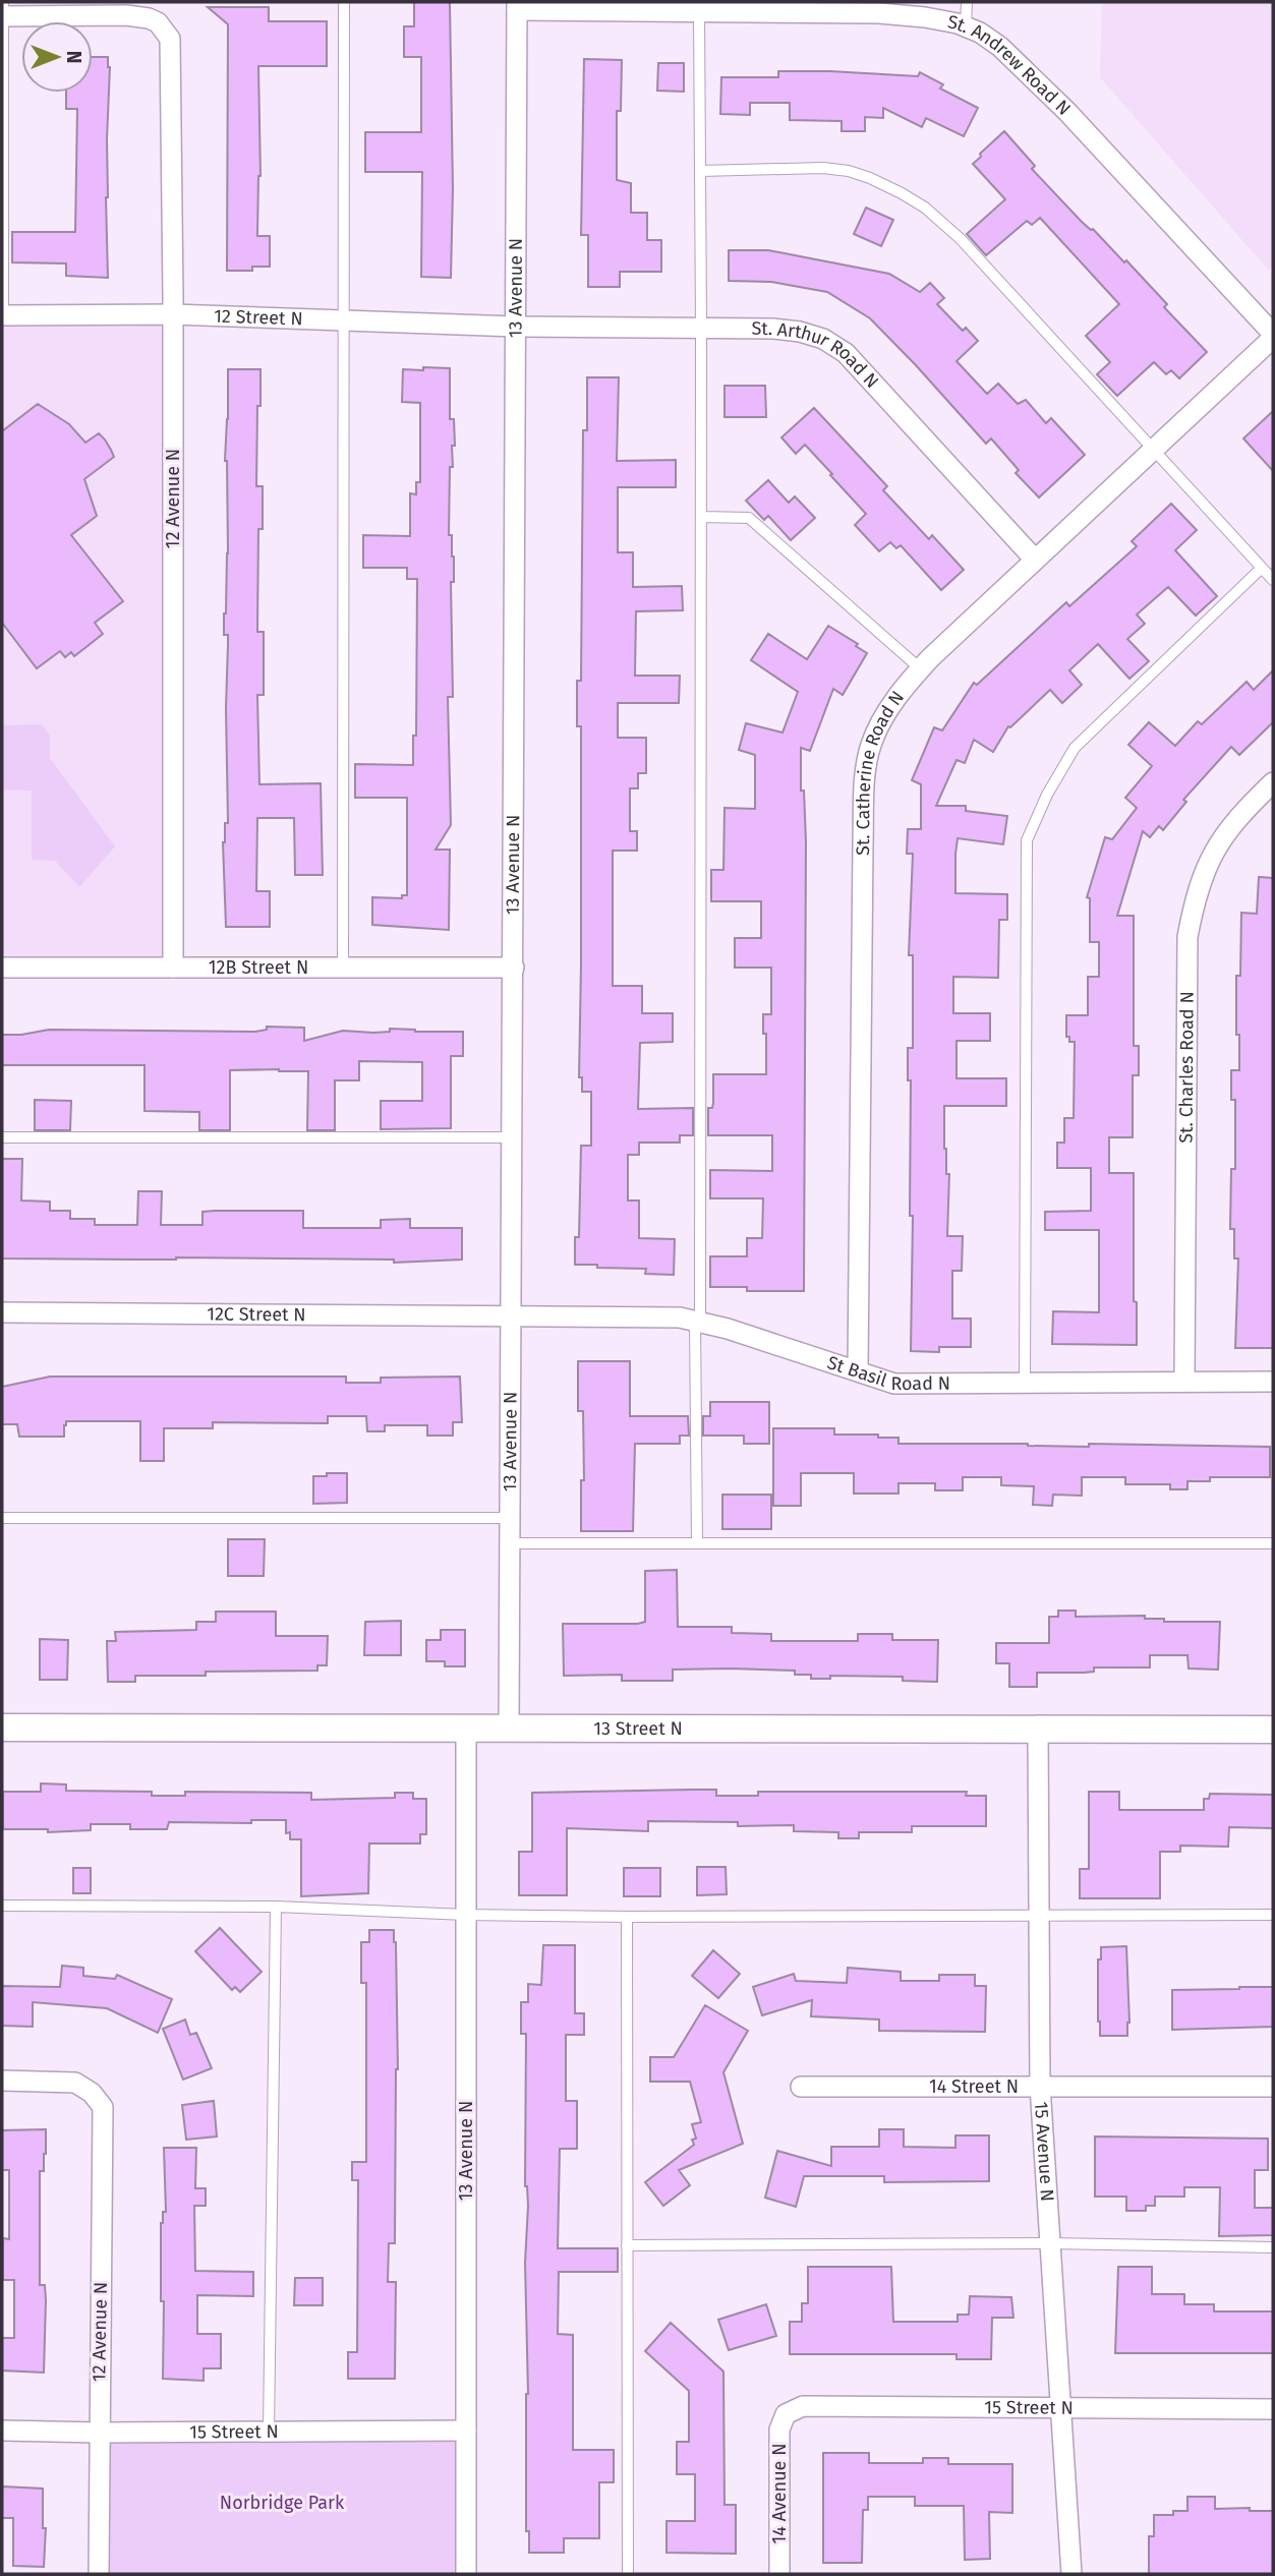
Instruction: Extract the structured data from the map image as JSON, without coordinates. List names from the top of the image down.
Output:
{
  "streets": {
    "street": [
      "St. Andrew Road N",
      "13 Avenue N",
      "12 Street N",
      "St. Arthur Road N",
      "12 Avenue N",
      "St. Catherine Road N",
      "12B Street N",
      "St. Charles Road N",
      "12C Street N",
      "St Basil Road N",
      "13 Street N",
      "14 Street N",
      "15 Avenue N",
      "15 Street N",
      "14 Avenue N"
    ]
  },
  "crossings": [
    ["St. Andrew Road N", "13 Avenue N"],
    ["St. Andrew Road N", "St. Catherine Road N"],
    ["13 Avenue N", "12 Street N"],
    ["13 Avenue N", "St. Arthur Road N"],
    ["13 Avenue N", "12B Street N"],
    ["13 Avenue N", "12C Street N"],
    ["13 Avenue N", "St Basil Road N"],
    ["13 Avenue N", "13 Street N"],
    ["13 Avenue N", "15 Street N"],
    ["12 Street N", "St. Arthur Road N"],
    ["12 Street N", "12 Avenue N"],
    ["St. Arthur Road N", "St. Catherine Road N"],
    ["12 Avenue N", "12B Street N"],
    ["12 Avenue N", "15 Street N"],
    ["St. Catherine Road N", "St Basil Road N"],
    ["St. Charles Road N", "St Basil Road N"],
    ["12C Street N", "St Basil Road N"],
    ["13 Street N", "15 Avenue N"],
    ["14 Street N", "15 Avenue N"],
    ["15 Avenue N", "15 Street N"],
    ["15 Street N", "14 Avenue N"]
  ],
  "parks": ["Norbridge Park"],
  "north": "right"
}
